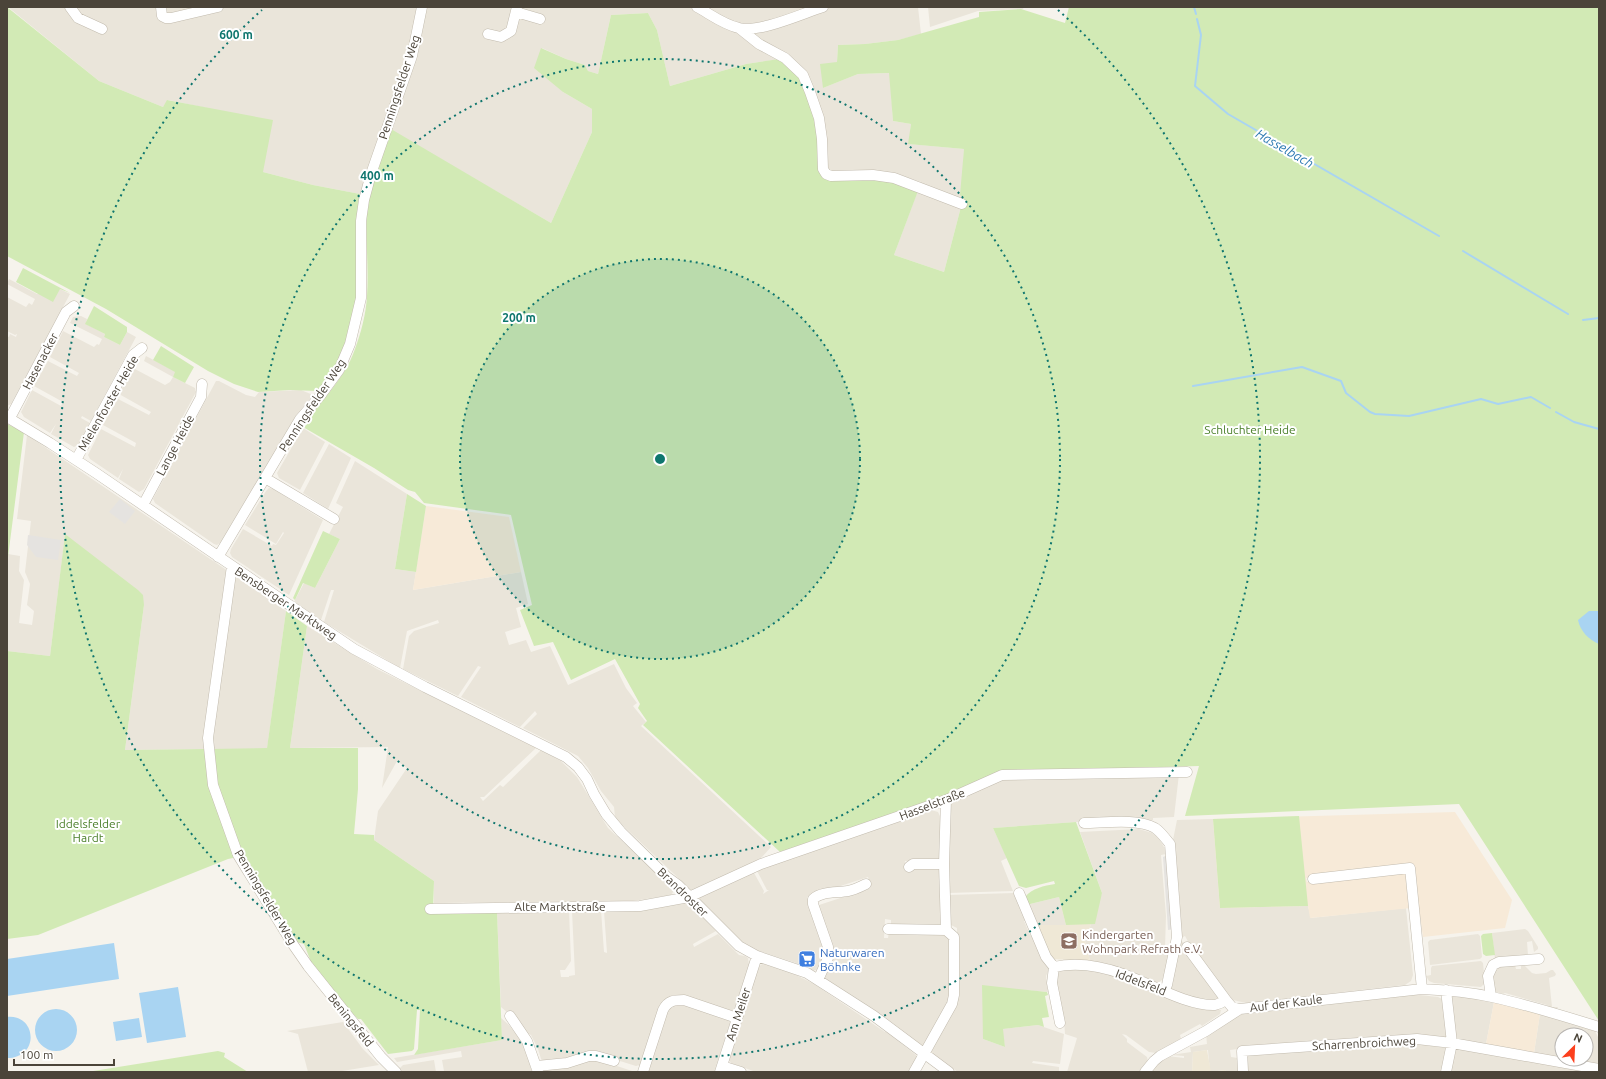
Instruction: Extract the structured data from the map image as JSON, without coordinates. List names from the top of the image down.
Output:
{
  "streets": {
    "street": [
      "Penningsfelder Weg",
      "Hasenacker",
      "Mielenforster Heide",
      "Lange Heide",
      "Bensberger Marktweg",
      "Hasselstraße",
      "Brandroster",
      "Alte Marktstraße",
      "Iddelsfeld",
      "Auf der Kaule",
      "Am Meiler",
      "Beningsfeld",
      "Scharrenbroichweg"
    ]
  },
  "crossings": [
    ["Penningsfelder Weg", "Bensberger Marktweg"],
    ["Penningsfelder Weg", "Beningsfeld"],
    ["Hasenacker", "Bensberger Marktweg"],
    ["Mielenforster Heide", "Bensberger Marktweg"],
    ["Lange Heide", "Bensberger Marktweg"],
    ["Bensberger Marktweg", "Brandroster"],
    ["Hasselstraße", "Brandroster"],
    ["Hasselstraße", "Alte Marktstraße"],
    ["Brandroster", "Alte Marktstraße"],
    ["Brandroster", "Am Meiler"]
  ],
  "water": ["Hasselbach"],
  "parks": ["Schluchter Heide", "Iddelsfelder Hardt"],
  "places": {
    "school or university": ["Kindergarten Wohnpark Refrath e.V."],
    "supermarket": ["Naturwaren Böhnke"]
  },
  "scale_bar": "100 m",
  "north": "top right",
  "rings": ["600 m", "400 m", "200 m"]
}
